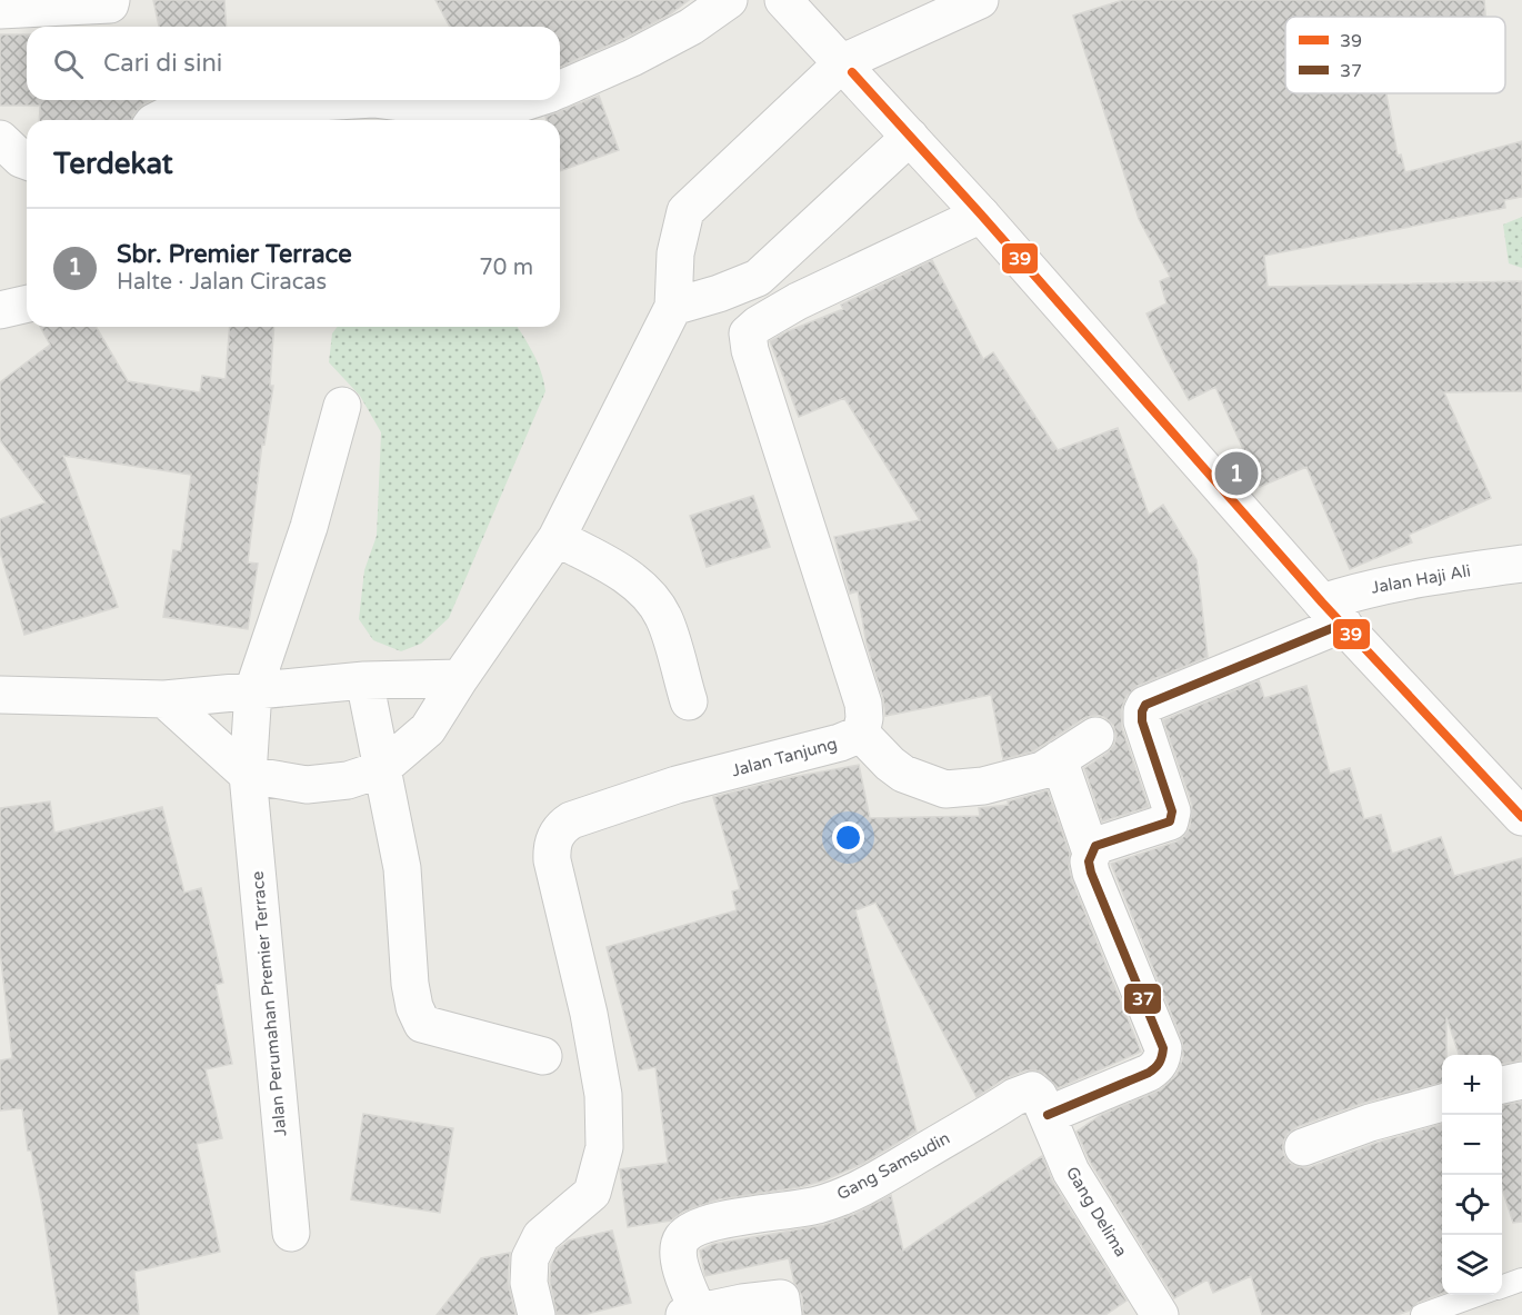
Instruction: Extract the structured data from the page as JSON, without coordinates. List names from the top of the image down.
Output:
{
  "streets": {
    "street": [
      "Jalan Haji Ali",
      "Jalan Tanjung",
      "Jalan Perumahan Premier Terrace",
      "Gang Samsudin",
      "Gang Delima"
    ]
  },
  "crossings": [
    ["Gang Samsudin", "Gang Delima"]
  ],
  "lines": ["transit line 39", "transit line 37"],
  "legend": ["39", "37"],
  "page": {
    "search": "Cari di sini",
    "heading": "Terdekat",
    "list": [
      {
        "mark": "1",
        "name": "Sbr. Premier Terrace",
        "note": "Halte · Jalan Ciracas",
        "value": "70 m"
      }
    ],
    "pins": "1",
    "map_buttons": ["+", "−"]
  }
}
